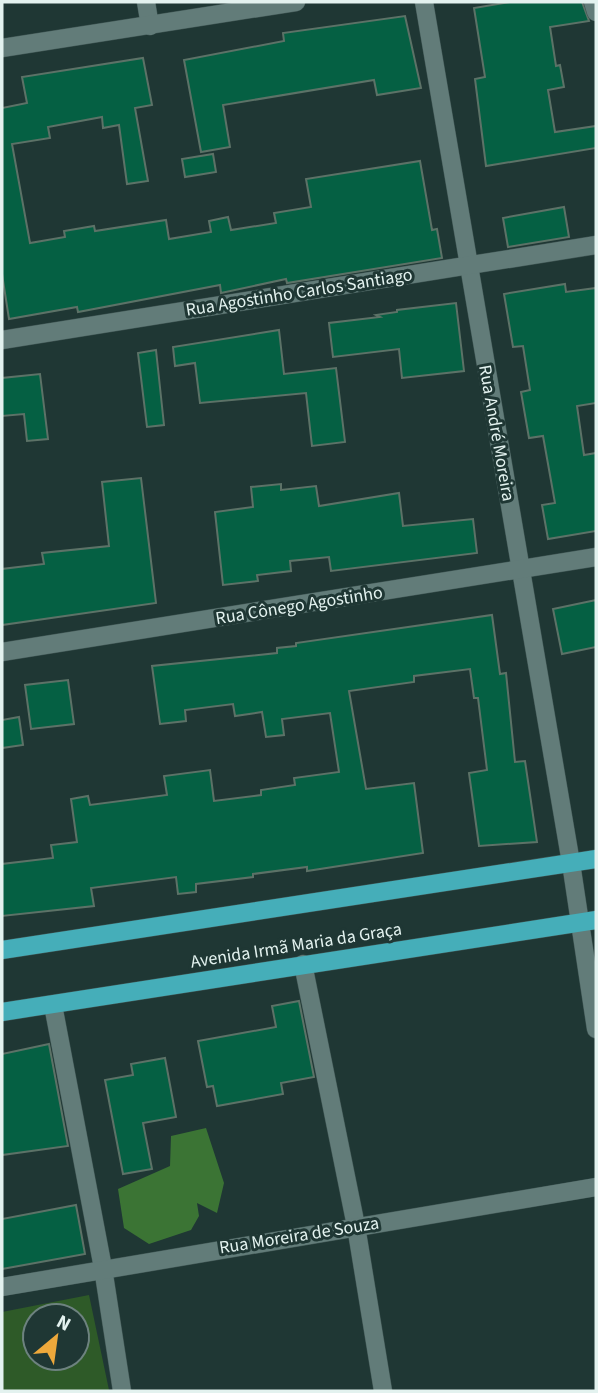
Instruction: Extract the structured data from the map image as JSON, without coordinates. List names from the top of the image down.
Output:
{
  "streets": {
    "main road": ["Avenida Irmã Maria da Graça"],
    "street": [
      "Rua Agostinho Carlos Santiago",
      "Rua André Moreira",
      "Rua Cônego Agostinho",
      "Rua Moreira de Souza"
    ]
  },
  "crossings": [
    ["Rua Agostinho Carlos Santiago", "Rua André Moreira"],
    ["Rua André Moreira", "Rua Cônego Agostinho"],
    ["Rua André Moreira", "Avenida Irmã Maria da Graça"]
  ],
  "north": "top right"
}
